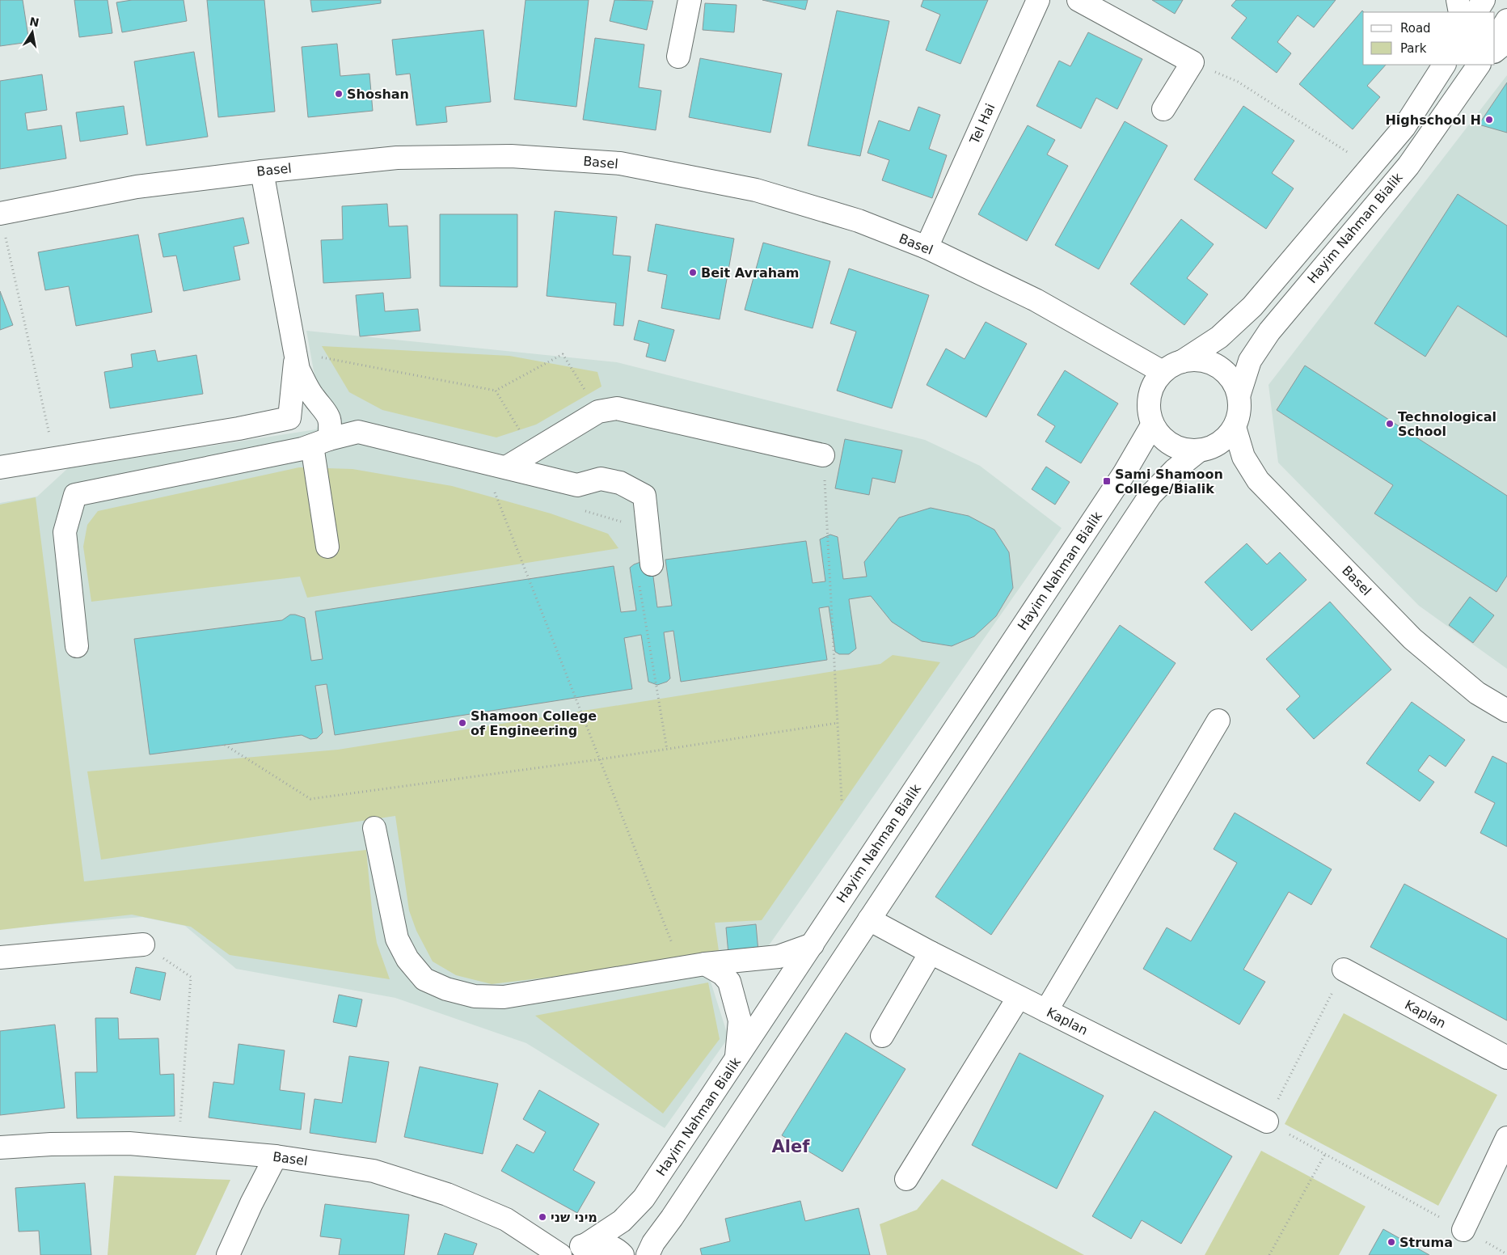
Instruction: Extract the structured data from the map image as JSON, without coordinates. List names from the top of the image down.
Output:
{
  "streets": {
    "street": [
      "Tel Hai",
      "Basel",
      "Hayim Nahman Bialik",
      "Kaplan"
    ]
  },
  "crossings": [
    ["Tel Hai", "Basel"],
    ["Basel", "Hayim Nahman Bialik"]
  ],
  "districts": ["Alef"],
  "places": {
    "other": [
      "Shoshan",
      "Highschool H",
      "Beit Avraham",
      "Technological School",
      "Shamoon College of Engineering",
      "מיני שני",
      "Struma"
    ],
    "transit": ["Sami Shamoon College/Bialik"]
  },
  "legend": ["Road", "Park"],
  "north": "top"
}
